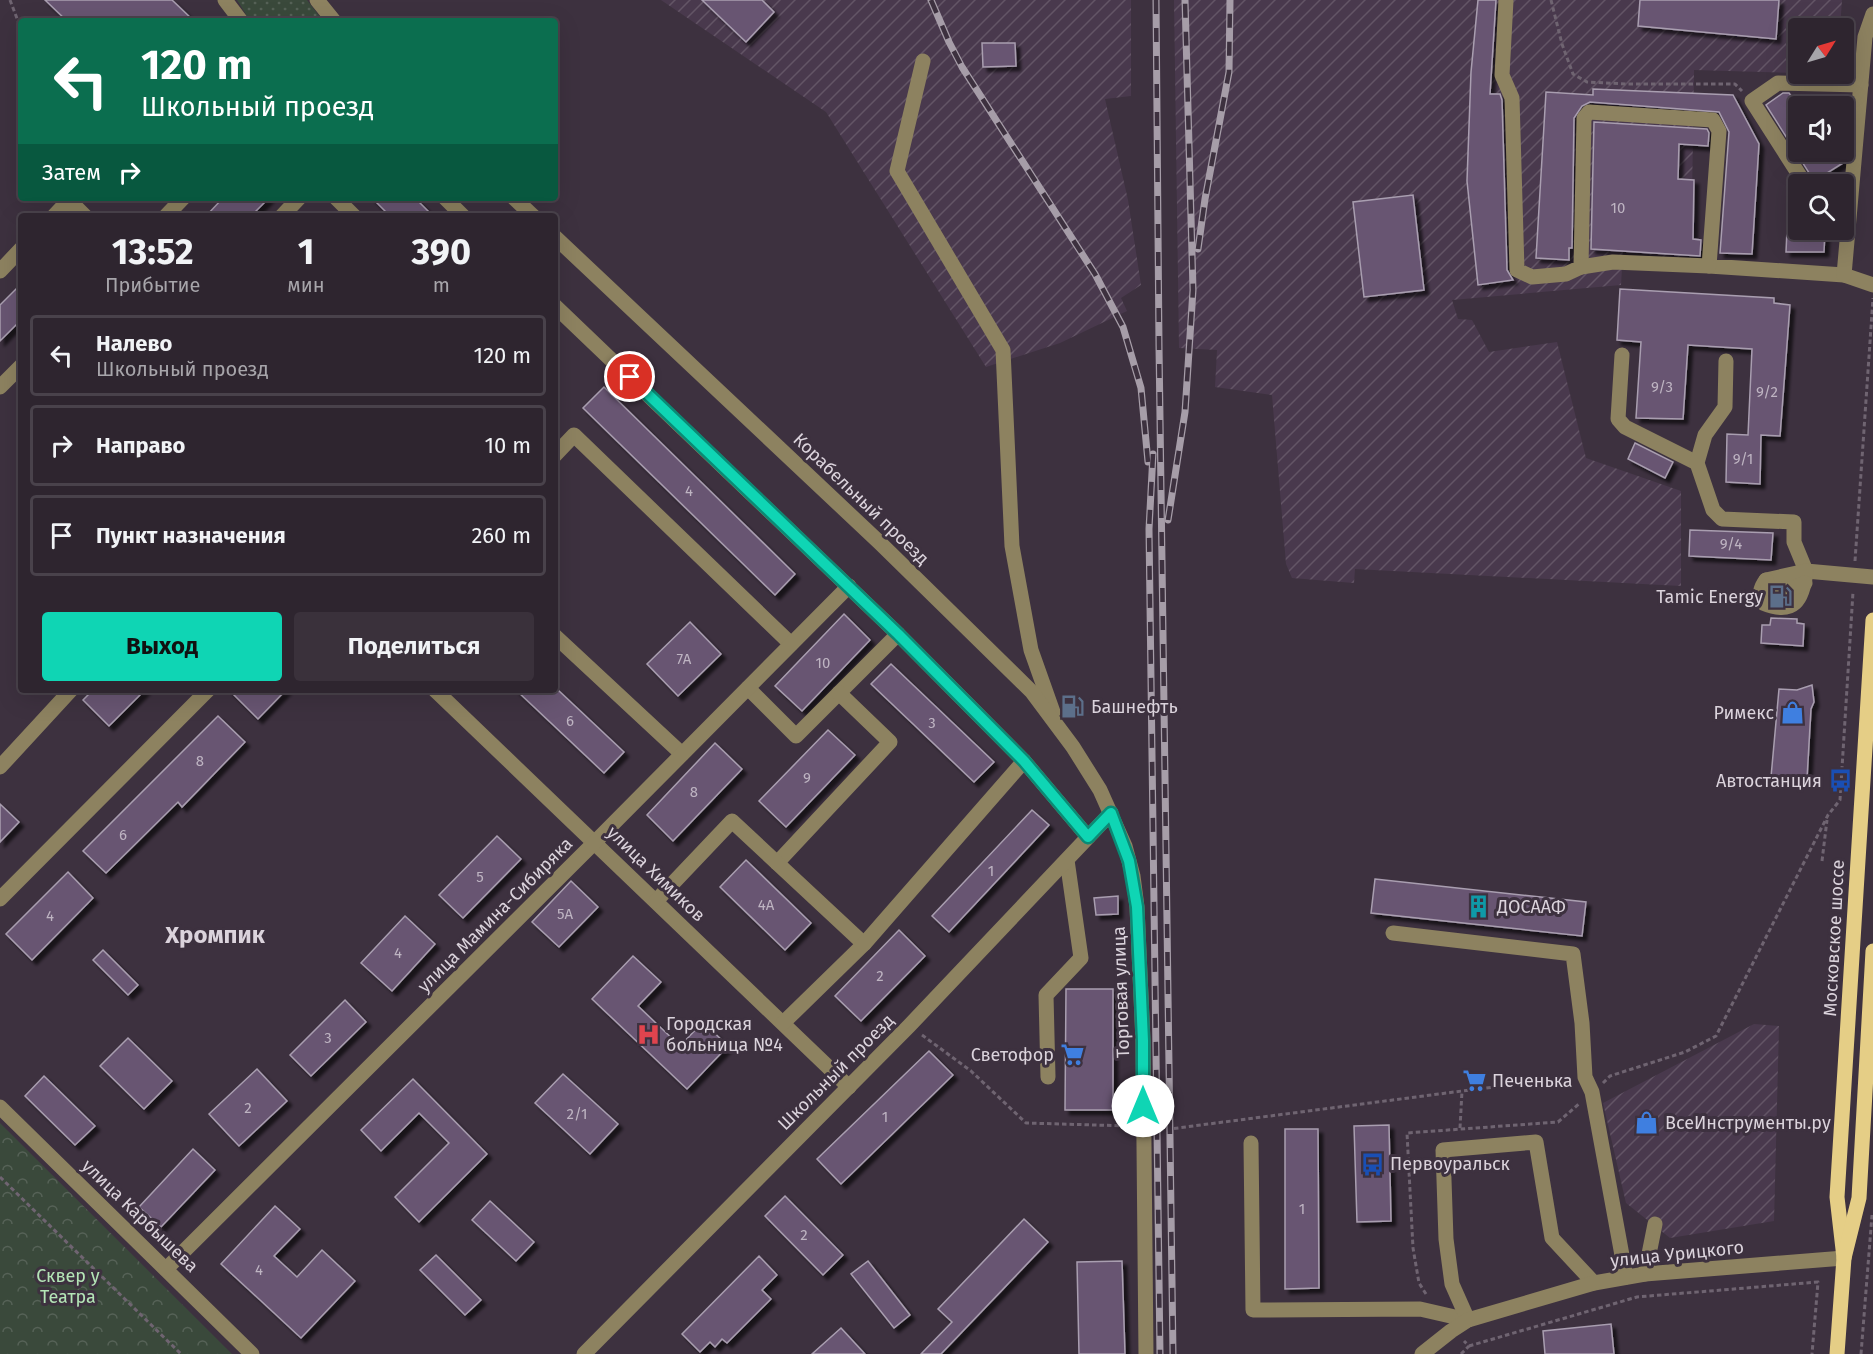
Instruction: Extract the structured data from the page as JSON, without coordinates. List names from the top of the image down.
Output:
{
  "streets": {
    "main road": ["Московское шоссе"],
    "street": [
      "Корабельный проезд",
      "улица Химиков",
      "улица Мамина-Сибиряка",
      "Торговая улица",
      "Школьный проезд",
      "улица Карбышева",
      "улица Урицкого"
    ]
  },
  "crossings": [
    ["Корабельный проезд", "Торговая улица"],
    ["Корабельный проезд", "Школьный проезд"],
    ["улица Химиков", "улица Мамина-Сибиряка"],
    ["улица Химиков", "Школьный проезд"],
    ["улица Мамина-Сибиряка", "улица Карбышева"],
    ["Московское шоссе", "улица Урицкого"],
    ["Торговая улица", "Школьный проезд"]
  ],
  "districts": ["Хромпик"],
  "parks": ["Сквер у Театра"],
  "places": {
    "fuel station": ["Tamic Energy", "Башнефть"],
    "shop": ["Римекс", "ВсеИнструменты.ру"],
    "bus stop": ["Автостанция", "Первоуральск"],
    "building": ["ДОСААФ"],
    "hospital": ["Городская больница №4"],
    "supermarket": ["Светофор", "Печенька"]
  },
  "house_numbers": [
    "10",
    "9/3",
    "9/2",
    "9/1",
    "4",
    "9/4",
    "7А",
    "10",
    "6",
    "3",
    "8",
    "9",
    "8",
    "6",
    "1",
    "5",
    "4А",
    "5А",
    "4",
    "4",
    "2",
    "3",
    "2",
    "2/1",
    "1",
    "1",
    "2",
    "4"
  ],
  "north": "top right",
  "page": {
    "turn": ["120 m", "Школьный проезд"],
    "then": "Затем",
    "eta": [
      "13:52",
      "Прибытие",
      "1",
      "мин",
      "390",
      "m"
    ],
    "list": [
      {
        "name": "Налево",
        "note": "Школьный проезд",
        "value": "120 m"
      },
      {
        "name": "Направо",
        "value": "10 m"
      },
      {
        "name": "Пункт назначения",
        "value": "260 m"
      }
    ],
    "buttons": ["Выход", "Поделиться"]
  }
}
